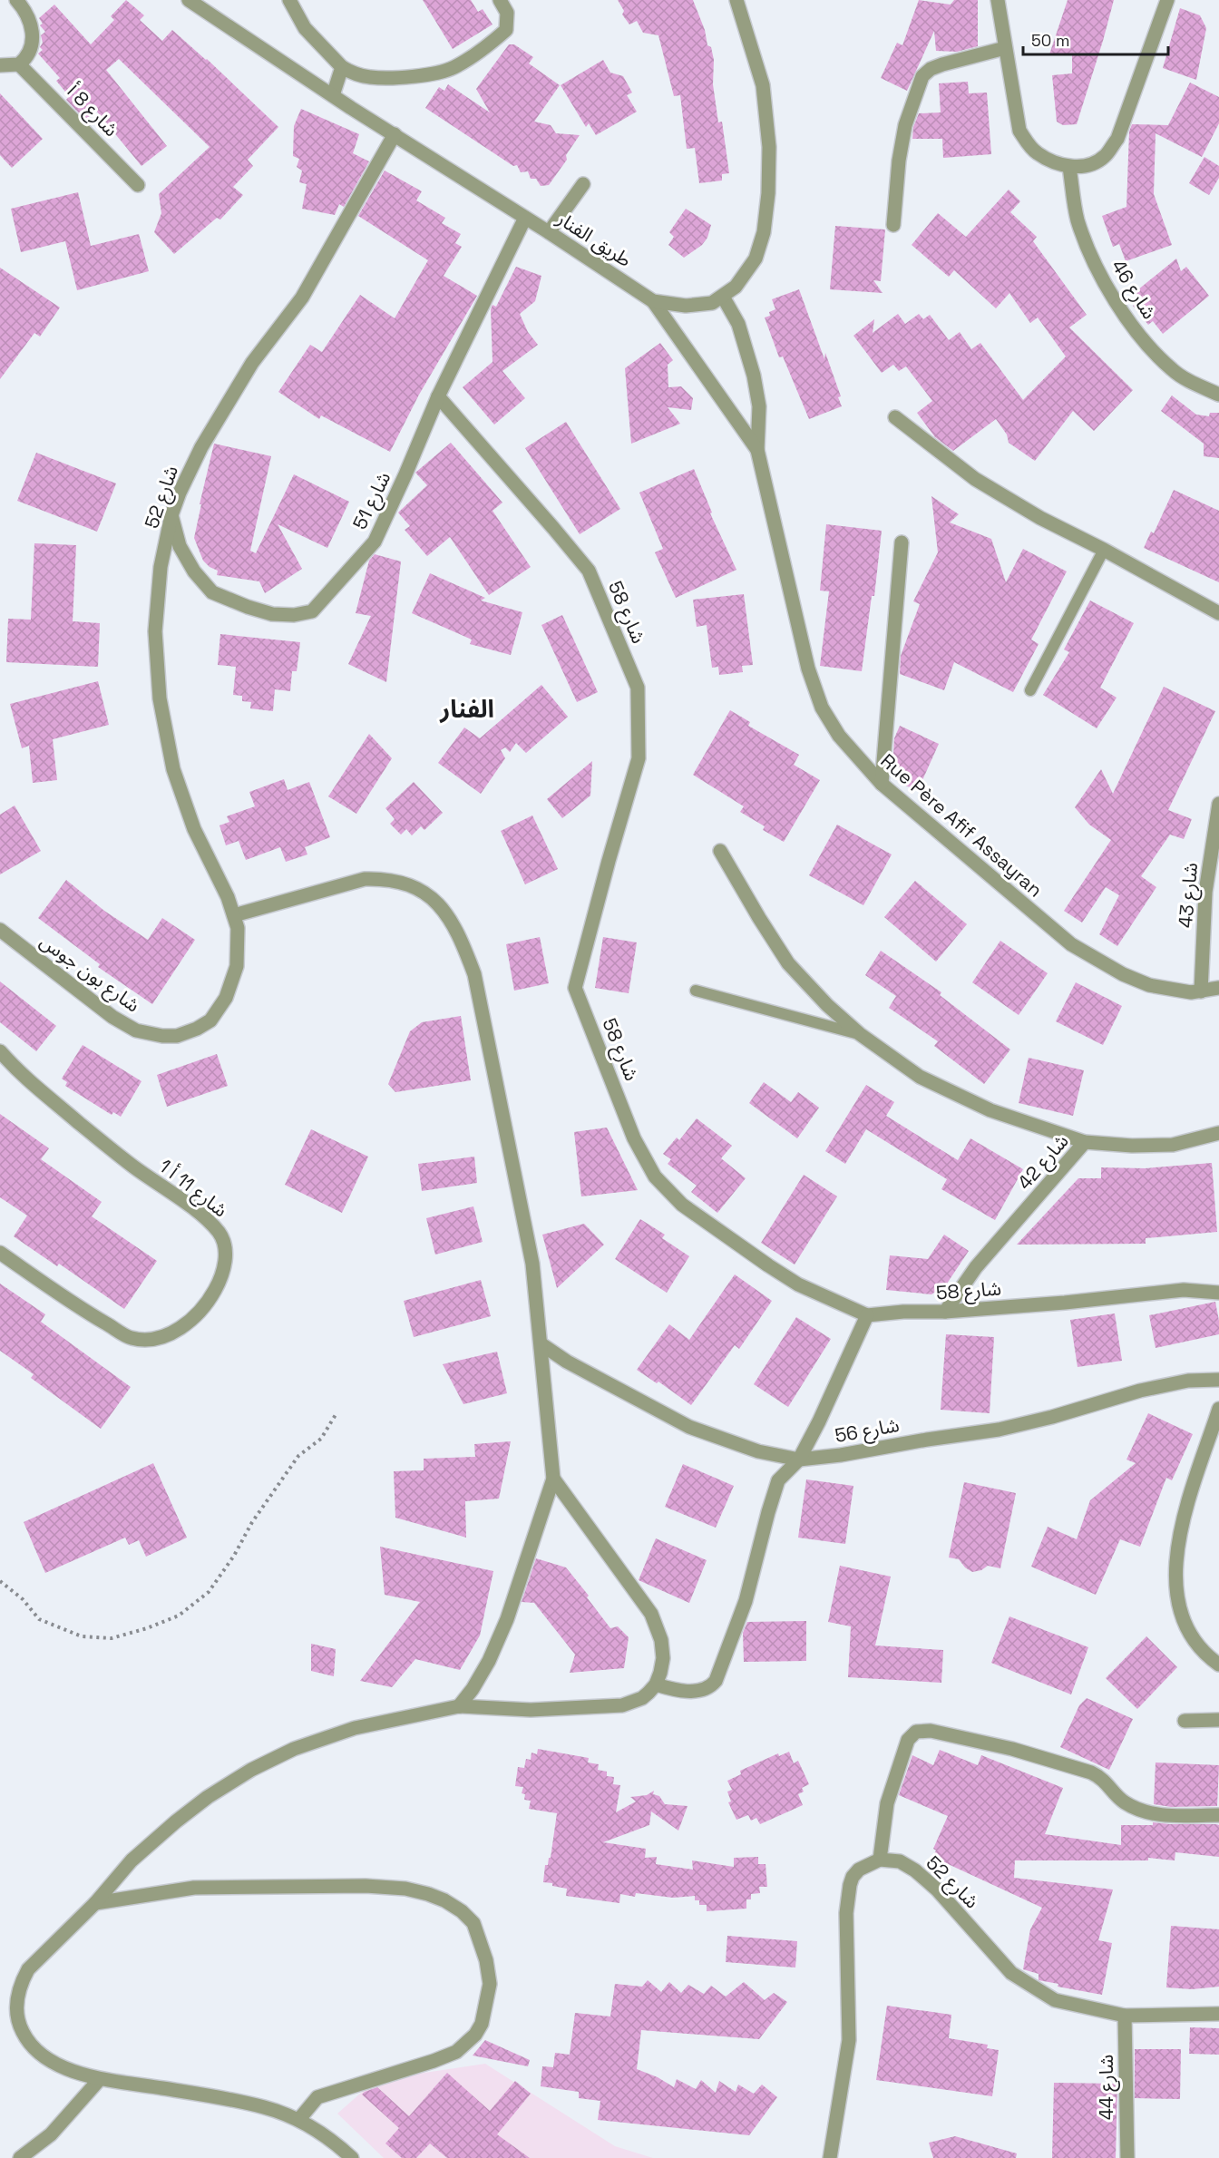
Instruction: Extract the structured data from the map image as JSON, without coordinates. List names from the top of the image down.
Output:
{
  "streets": {
    "street": [
      "شارع 8 أ",
      "طريق الفنار",
      "شارع 46",
      "شارع 52",
      "شارع 51",
      "شارع 58",
      "Rue Père Afif Assayran",
      "شارع 43",
      "شارع بون جوس",
      "شارع 42",
      "شارع 11 أ 1",
      "شارع 56",
      "شارع 44"
    ]
  },
  "crossings": [
    ["طريق الفنار", "شارع 52"],
    ["طريق الفنار", "شارع 51"],
    ["طريق الفنار", "Rue Père Afif Assayran"],
    ["شارع 52", "شارع 51"],
    ["شارع 52", "شارع بون جوس"],
    ["شارع 52", "شارع 44"],
    ["شارع 51", "شارع 58"],
    ["شارع 58", "شارع 42"],
    ["Rue Père Afif Assayran", "شارع 43"]
  ],
  "districts": ["الفنار"],
  "scale_bar": "50 m"
}
